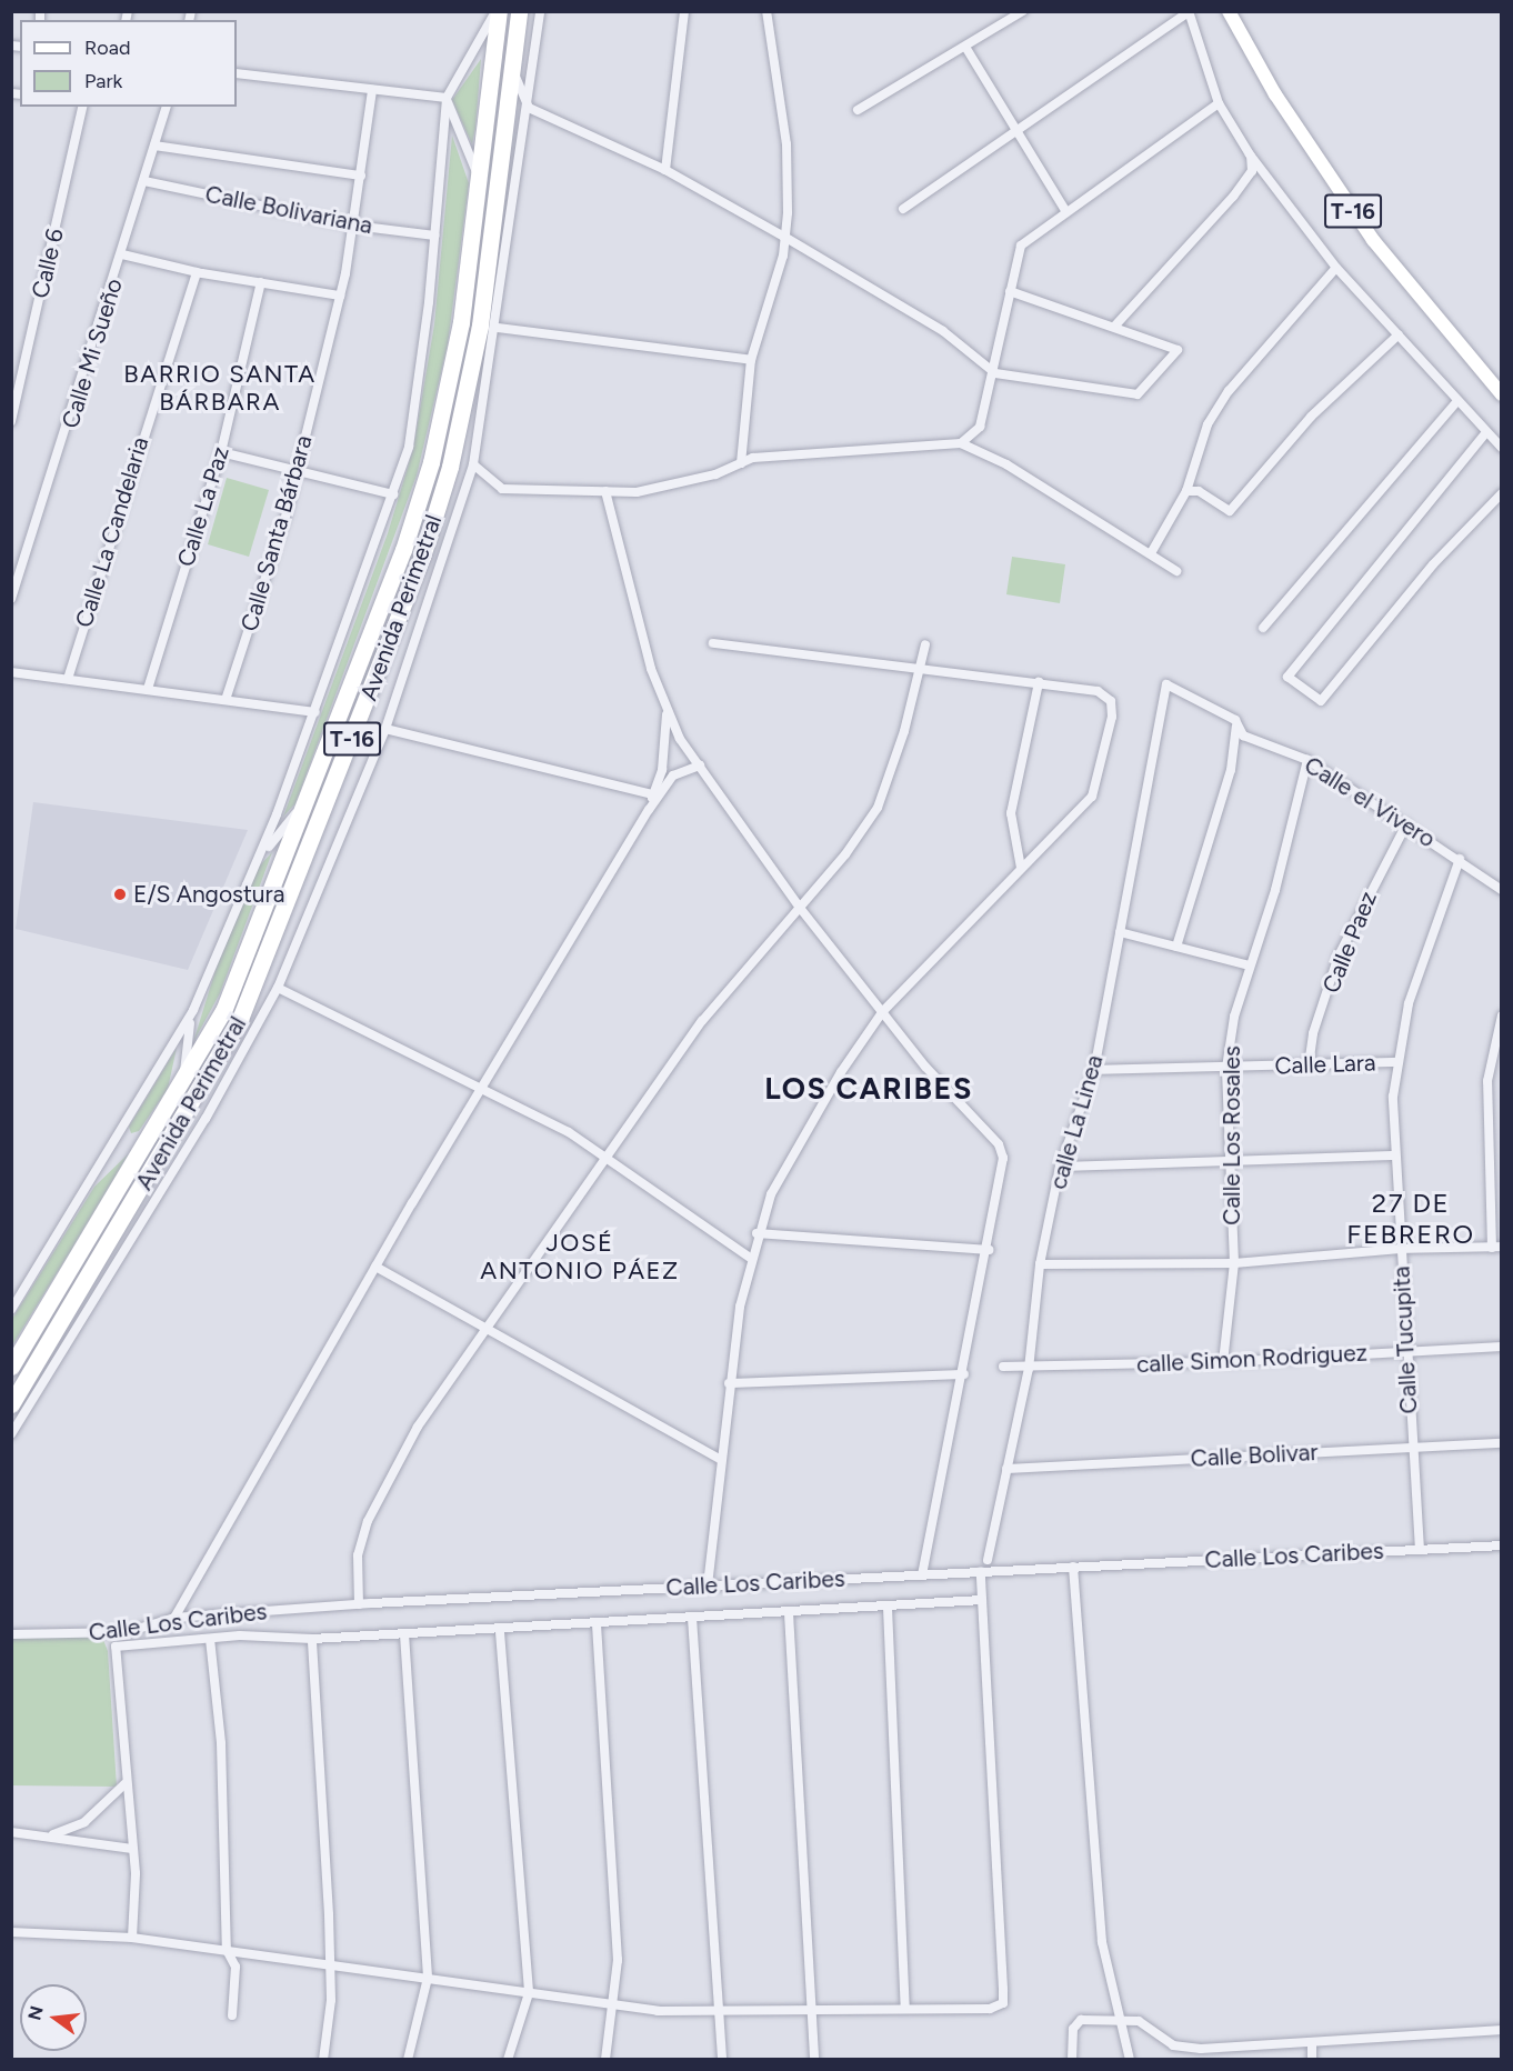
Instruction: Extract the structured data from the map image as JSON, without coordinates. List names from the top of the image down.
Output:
{
  "streets": {
    "highway": ["T-16", "Avenida Perimetral"],
    "street": [
      "Calle Bolivariana",
      "Calle 6",
      "Calle Mi Sueño",
      "Calle La Paz",
      "Calle La Candelaria",
      "Calle Santa Bárbara",
      "Calle el Vivero",
      "Calle Paez",
      "Calle Lara",
      "calle La Linea",
      "Calle Los Rosales",
      "Calle Tucupita",
      "calle Simon Rodriguez",
      "Calle Bolivar",
      "Calle Los Caribes"
    ]
  },
  "crossings": [
    ["Calle Bolivariana", "Calle Mi Sueño"],
    ["Calle Bolivariana", "Calle Santa Bárbara"],
    ["Calle Bolivariana", "Avenida Perimetral"],
    ["Calle el Vivero", "Calle Paez"],
    ["Calle el Vivero", "calle La Linea"],
    ["Calle el Vivero", "Calle Los Rosales"],
    ["Calle el Vivero", "Calle Tucupita"],
    ["Calle Paez", "Calle Lara"],
    ["Calle Lara", "calle La Linea"],
    ["Calle Lara", "Calle Los Rosales"],
    ["Calle Lara", "Calle Tucupita"],
    ["calle La Linea", "calle Simon Rodriguez"],
    ["calle La Linea", "Calle Bolivar"],
    ["Calle Los Rosales", "calle Simon Rodriguez"],
    ["Calle Tucupita", "calle Simon Rodriguez"],
    ["Calle Tucupita", "Calle Bolivar"],
    ["Calle Tucupita", "Calle Los Caribes"]
  ],
  "districts": [
    "BARRIO SANTA BÁRBARA",
    "LOS CARIBES",
    "27 DE FEBRERO",
    "JOSÉ ANTONIO PÁEZ"
  ],
  "places": ["E/S Angostura"],
  "legend": ["Road", "Park"],
  "north": "left"
}
